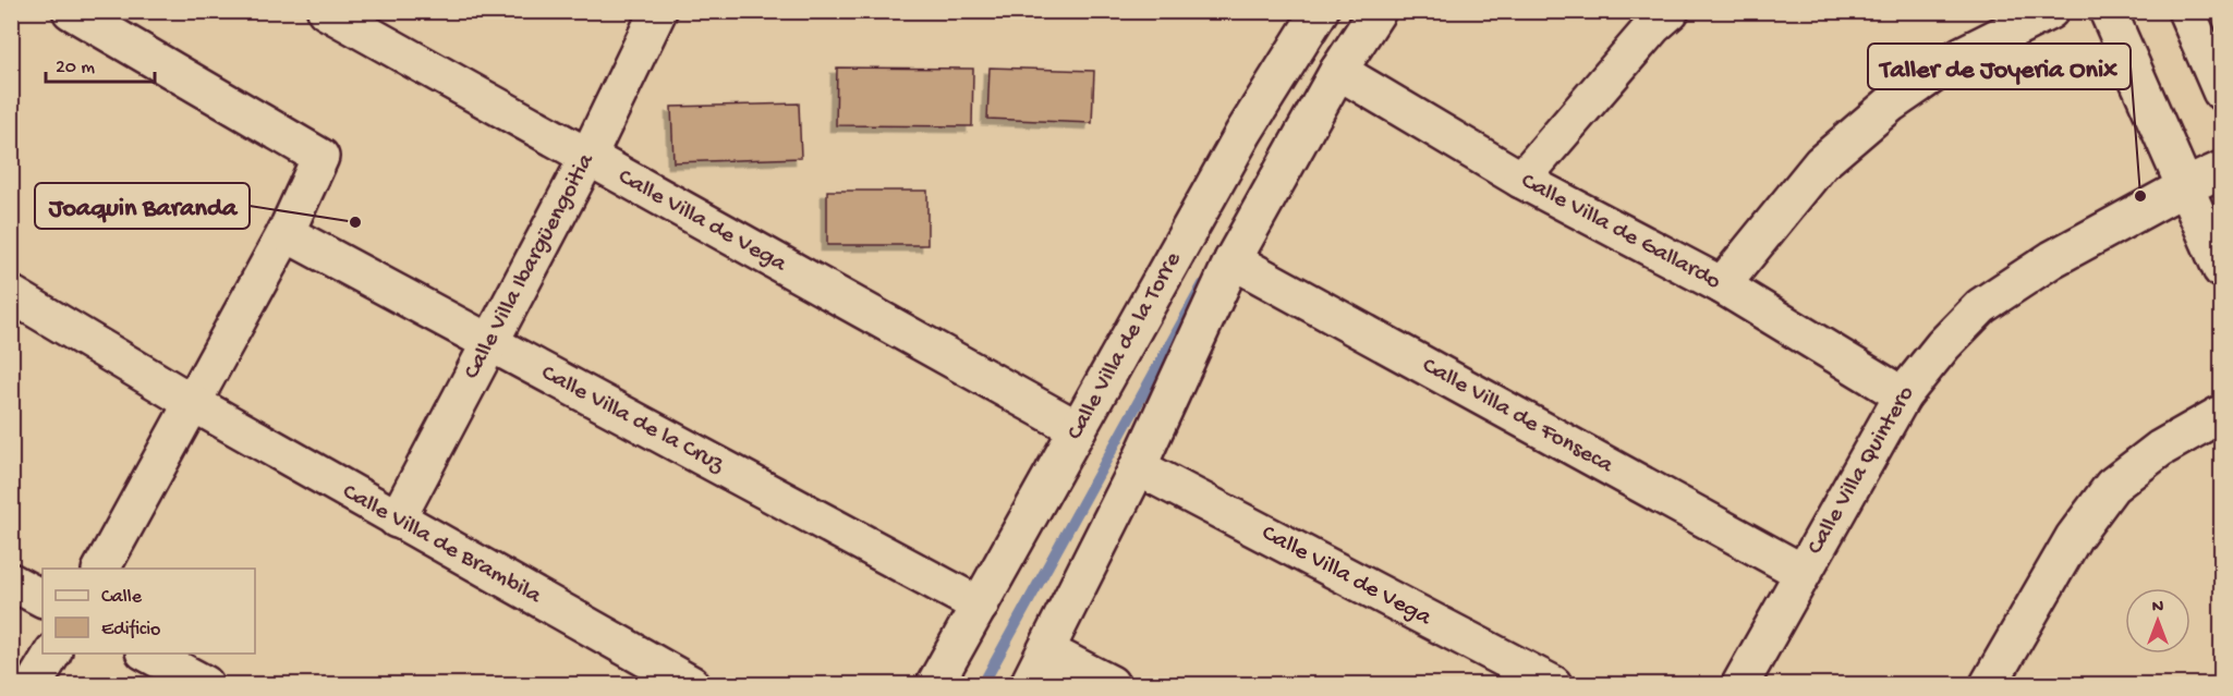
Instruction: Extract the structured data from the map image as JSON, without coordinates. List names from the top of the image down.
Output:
{
  "streets": {
    "street": [
      "Calle Villa de Vega",
      "Calle Villa de Gallardo",
      "Calle Villa Ibargüengoitia",
      "Calle Villa de la Torre",
      "Calle Villa de Fonseca",
      "Calle Villa de la Cruz",
      "Calle Villa Quintero",
      "Calle Villa de Brambila"
    ]
  },
  "crossings": [
    ["Calle Villa de Vega", "Calle Villa Ibargüengoitia"],
    ["Calle Villa de Vega", "Calle Villa de la Torre"],
    ["Calle Villa de Gallardo", "Calle Villa Quintero"],
    ["Calle Villa Ibargüengoitia", "Calle Villa de la Cruz"],
    ["Calle Villa Ibargüengoitia", "Calle Villa de Brambila"],
    ["Calle Villa de la Torre", "Calle Villa de la Cruz"],
    ["Calle Villa de Fonseca", "Calle Villa Quintero"]
  ],
  "places": ["Taller de Joyeria Onix", "Joaquin Baranda"],
  "legend": ["Calle", "Edificio"],
  "scale_bar": "20 m",
  "north": "top"
}
